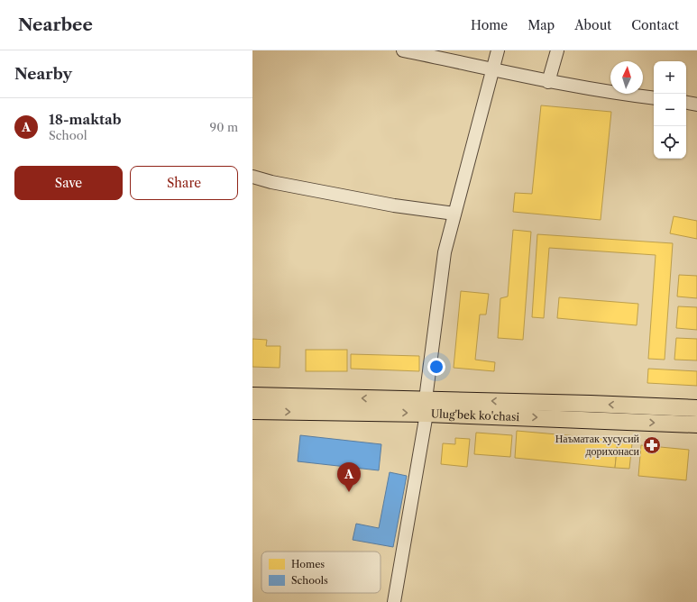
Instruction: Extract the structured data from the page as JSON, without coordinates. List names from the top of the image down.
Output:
{
  "streets": {
    "main road": ["Ulug'bek ko'chasi"]
  },
  "places": {
    "pharmacy": ["Наъматак хусусий дорихонаси"]
  },
  "legend": ["Homes", "Schools"],
  "north": "top",
  "page": {
    "header": "Nearbee",
    "nav": [
      "Home",
      "Map",
      "About",
      "Contact"
    ],
    "heading": "Nearby",
    "map_buttons": ["+", "−"],
    "list": [
      {
        "mark": "A",
        "name": "18-maktab",
        "note": "School",
        "value": "90 m"
      }
    ],
    "buttons": ["Save", "Share"],
    "pins": "A"
  }
}
